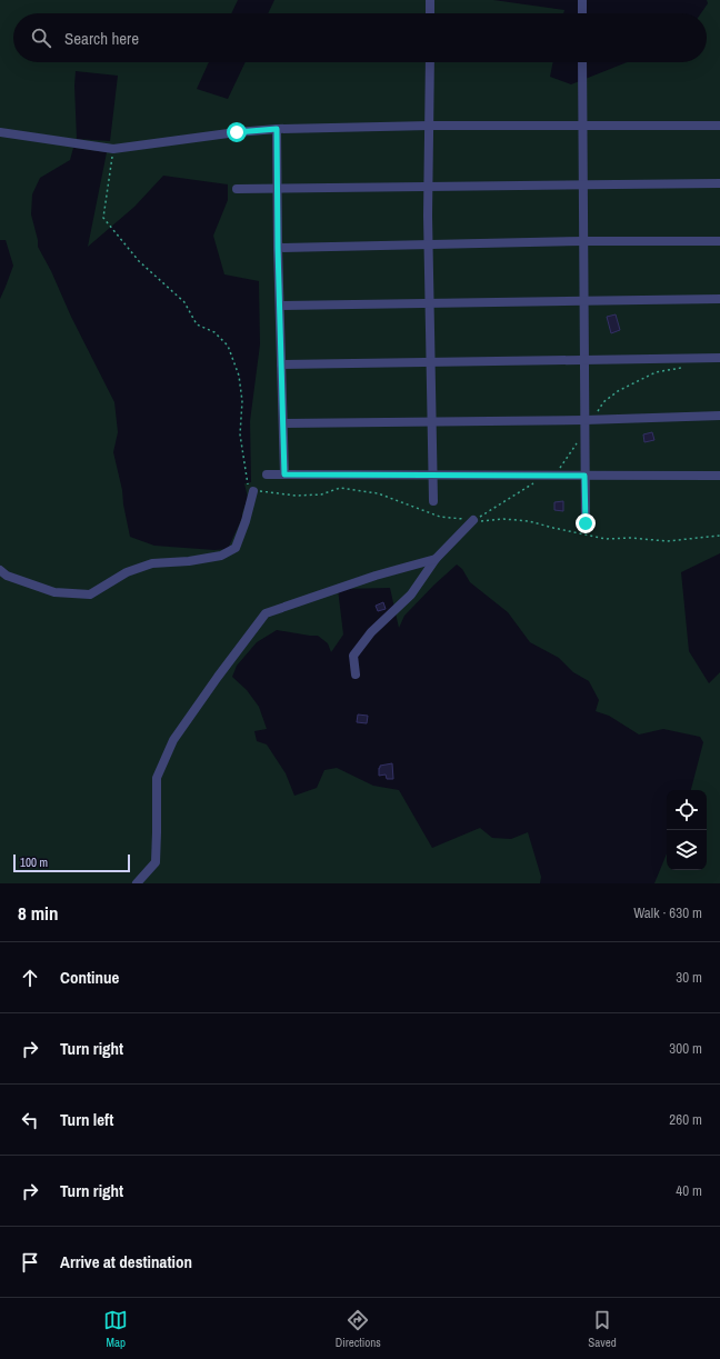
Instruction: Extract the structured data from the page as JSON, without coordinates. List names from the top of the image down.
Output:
{
  "scale_bar": "100 m",
  "page": {
    "search": "Search here",
    "scale": "100 m",
    "heading": ["8 min", "Walk · 630 m"],
    "list": [
      ["Continue", "30 m"],
      ["Turn right", "300 m"],
      ["Turn left", "260 m"],
      ["Turn right", "40 m"],
      "Arrive at destination"
    ],
    "nav": ["Map", "Directions", "Saved"]
  }
}
